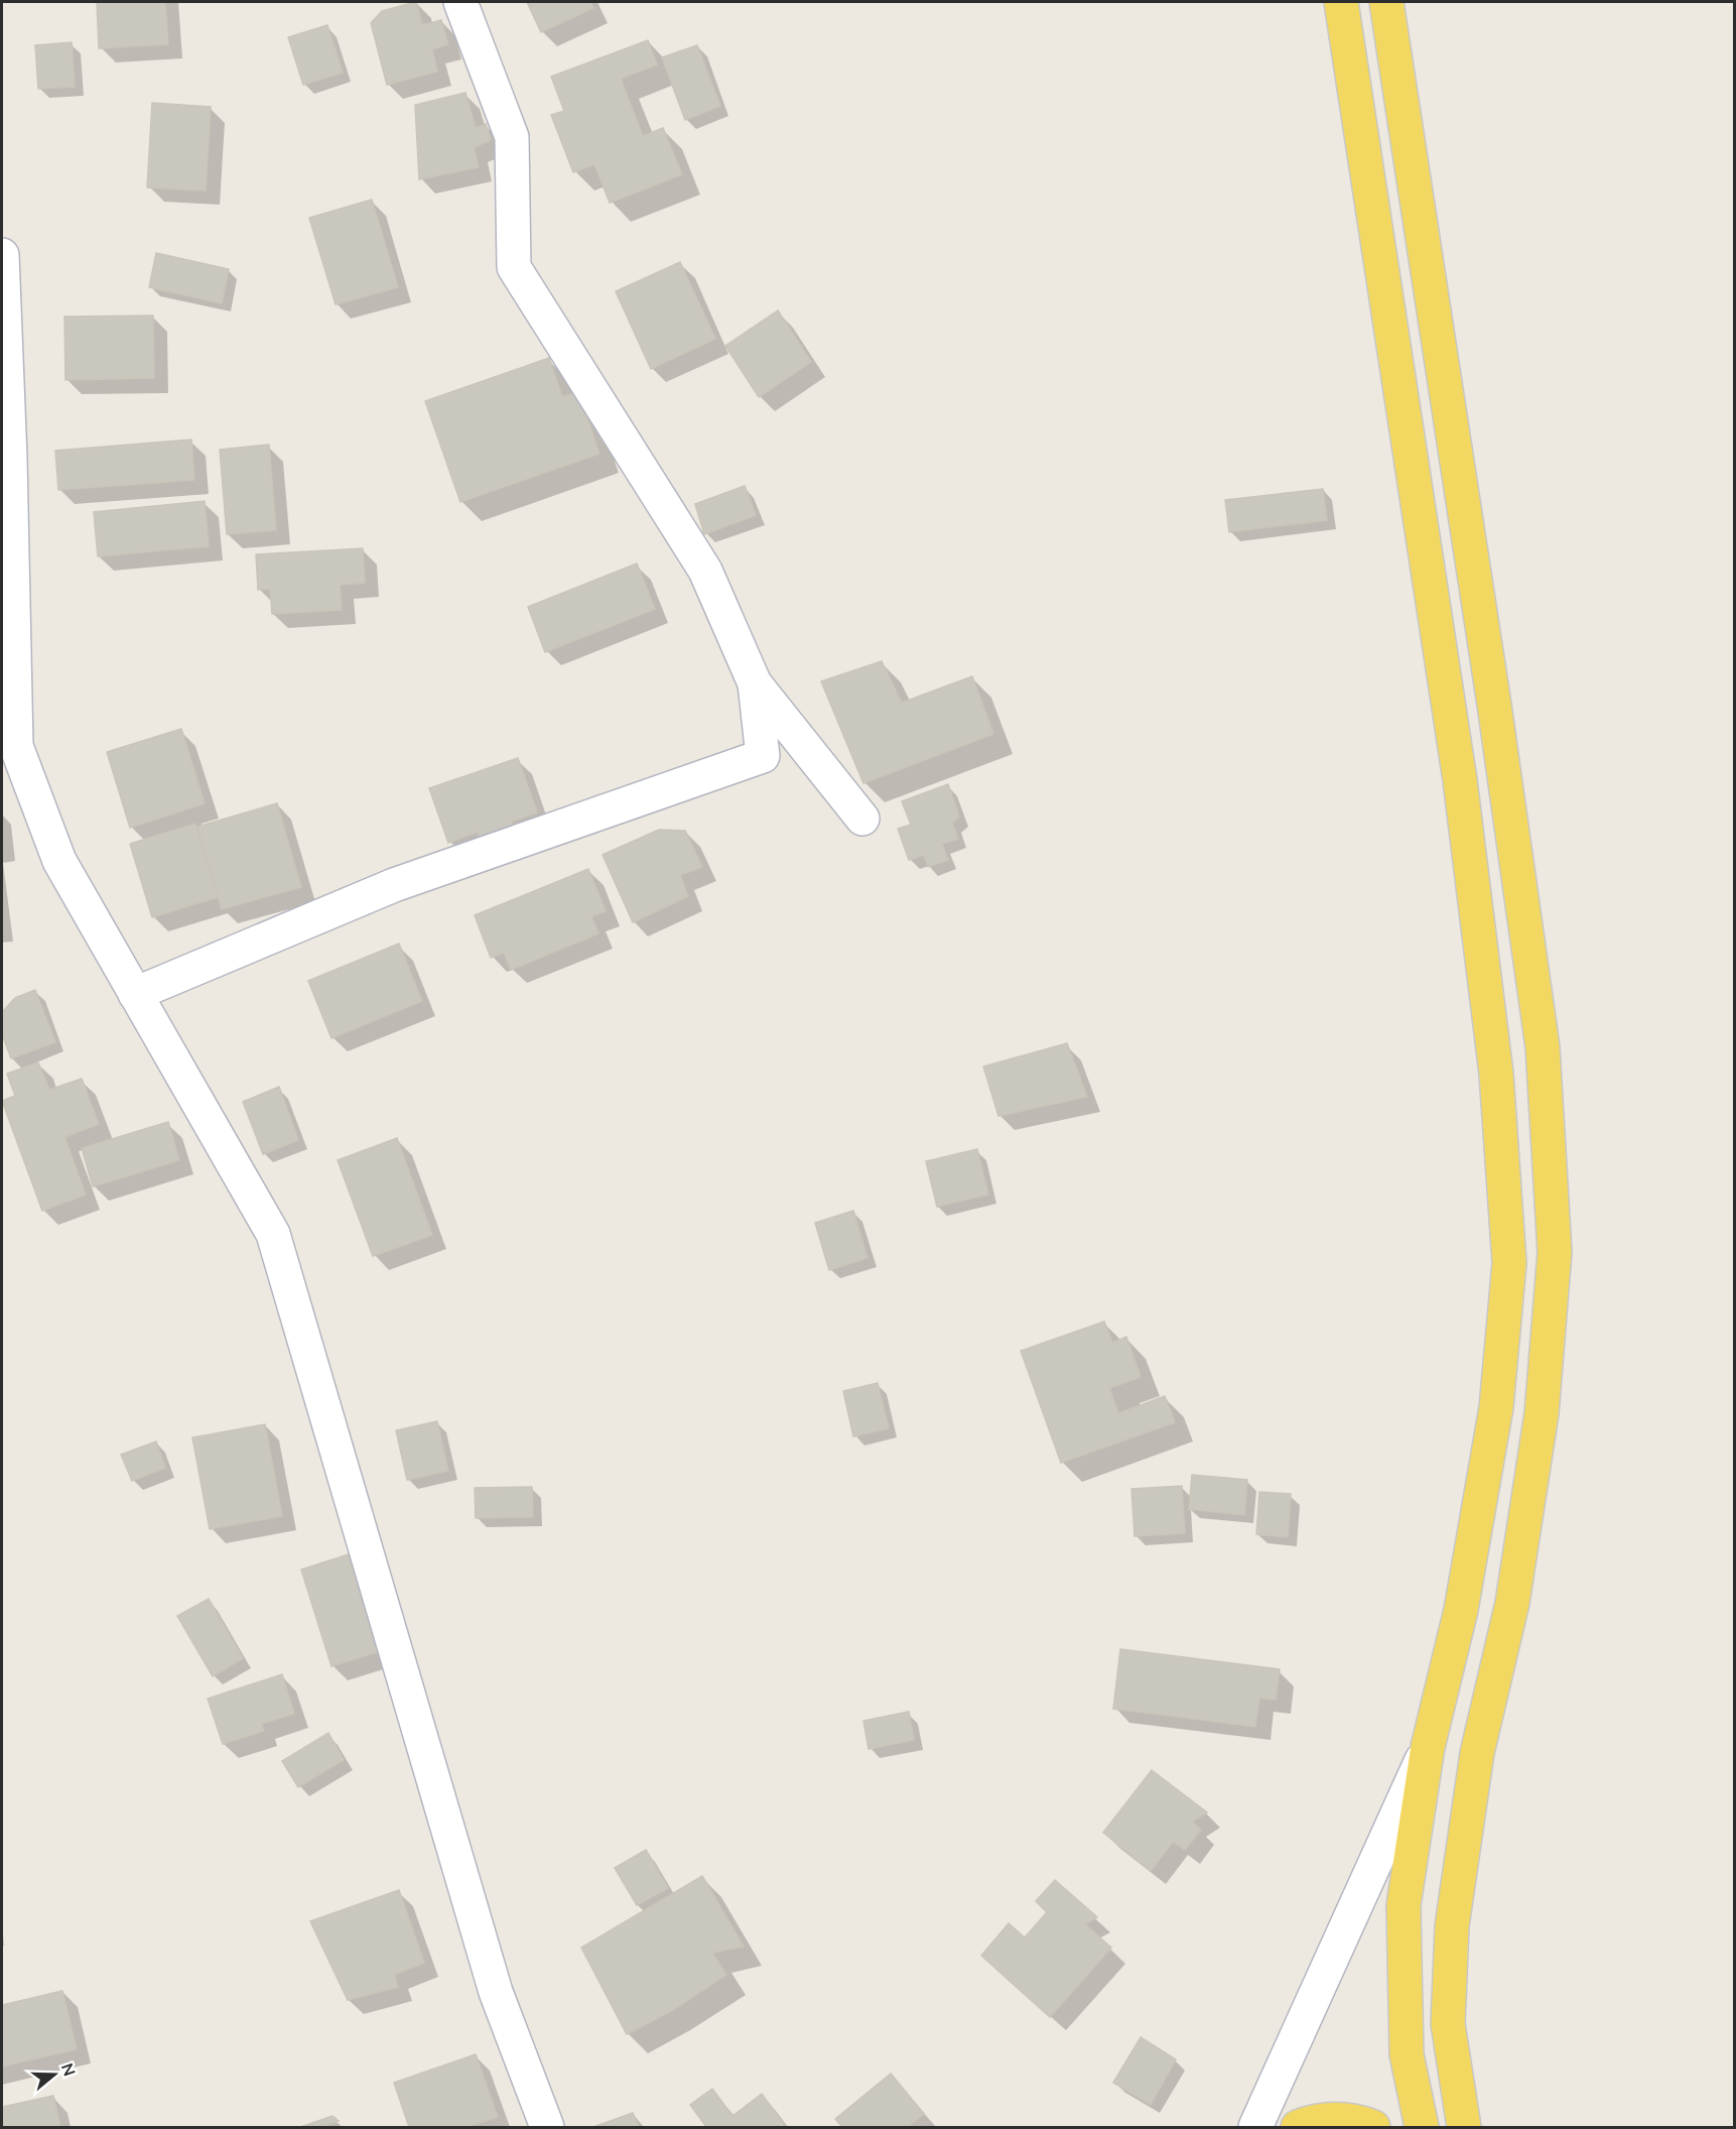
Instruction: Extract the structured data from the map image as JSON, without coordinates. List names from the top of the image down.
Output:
{
  "north": "right"
}
